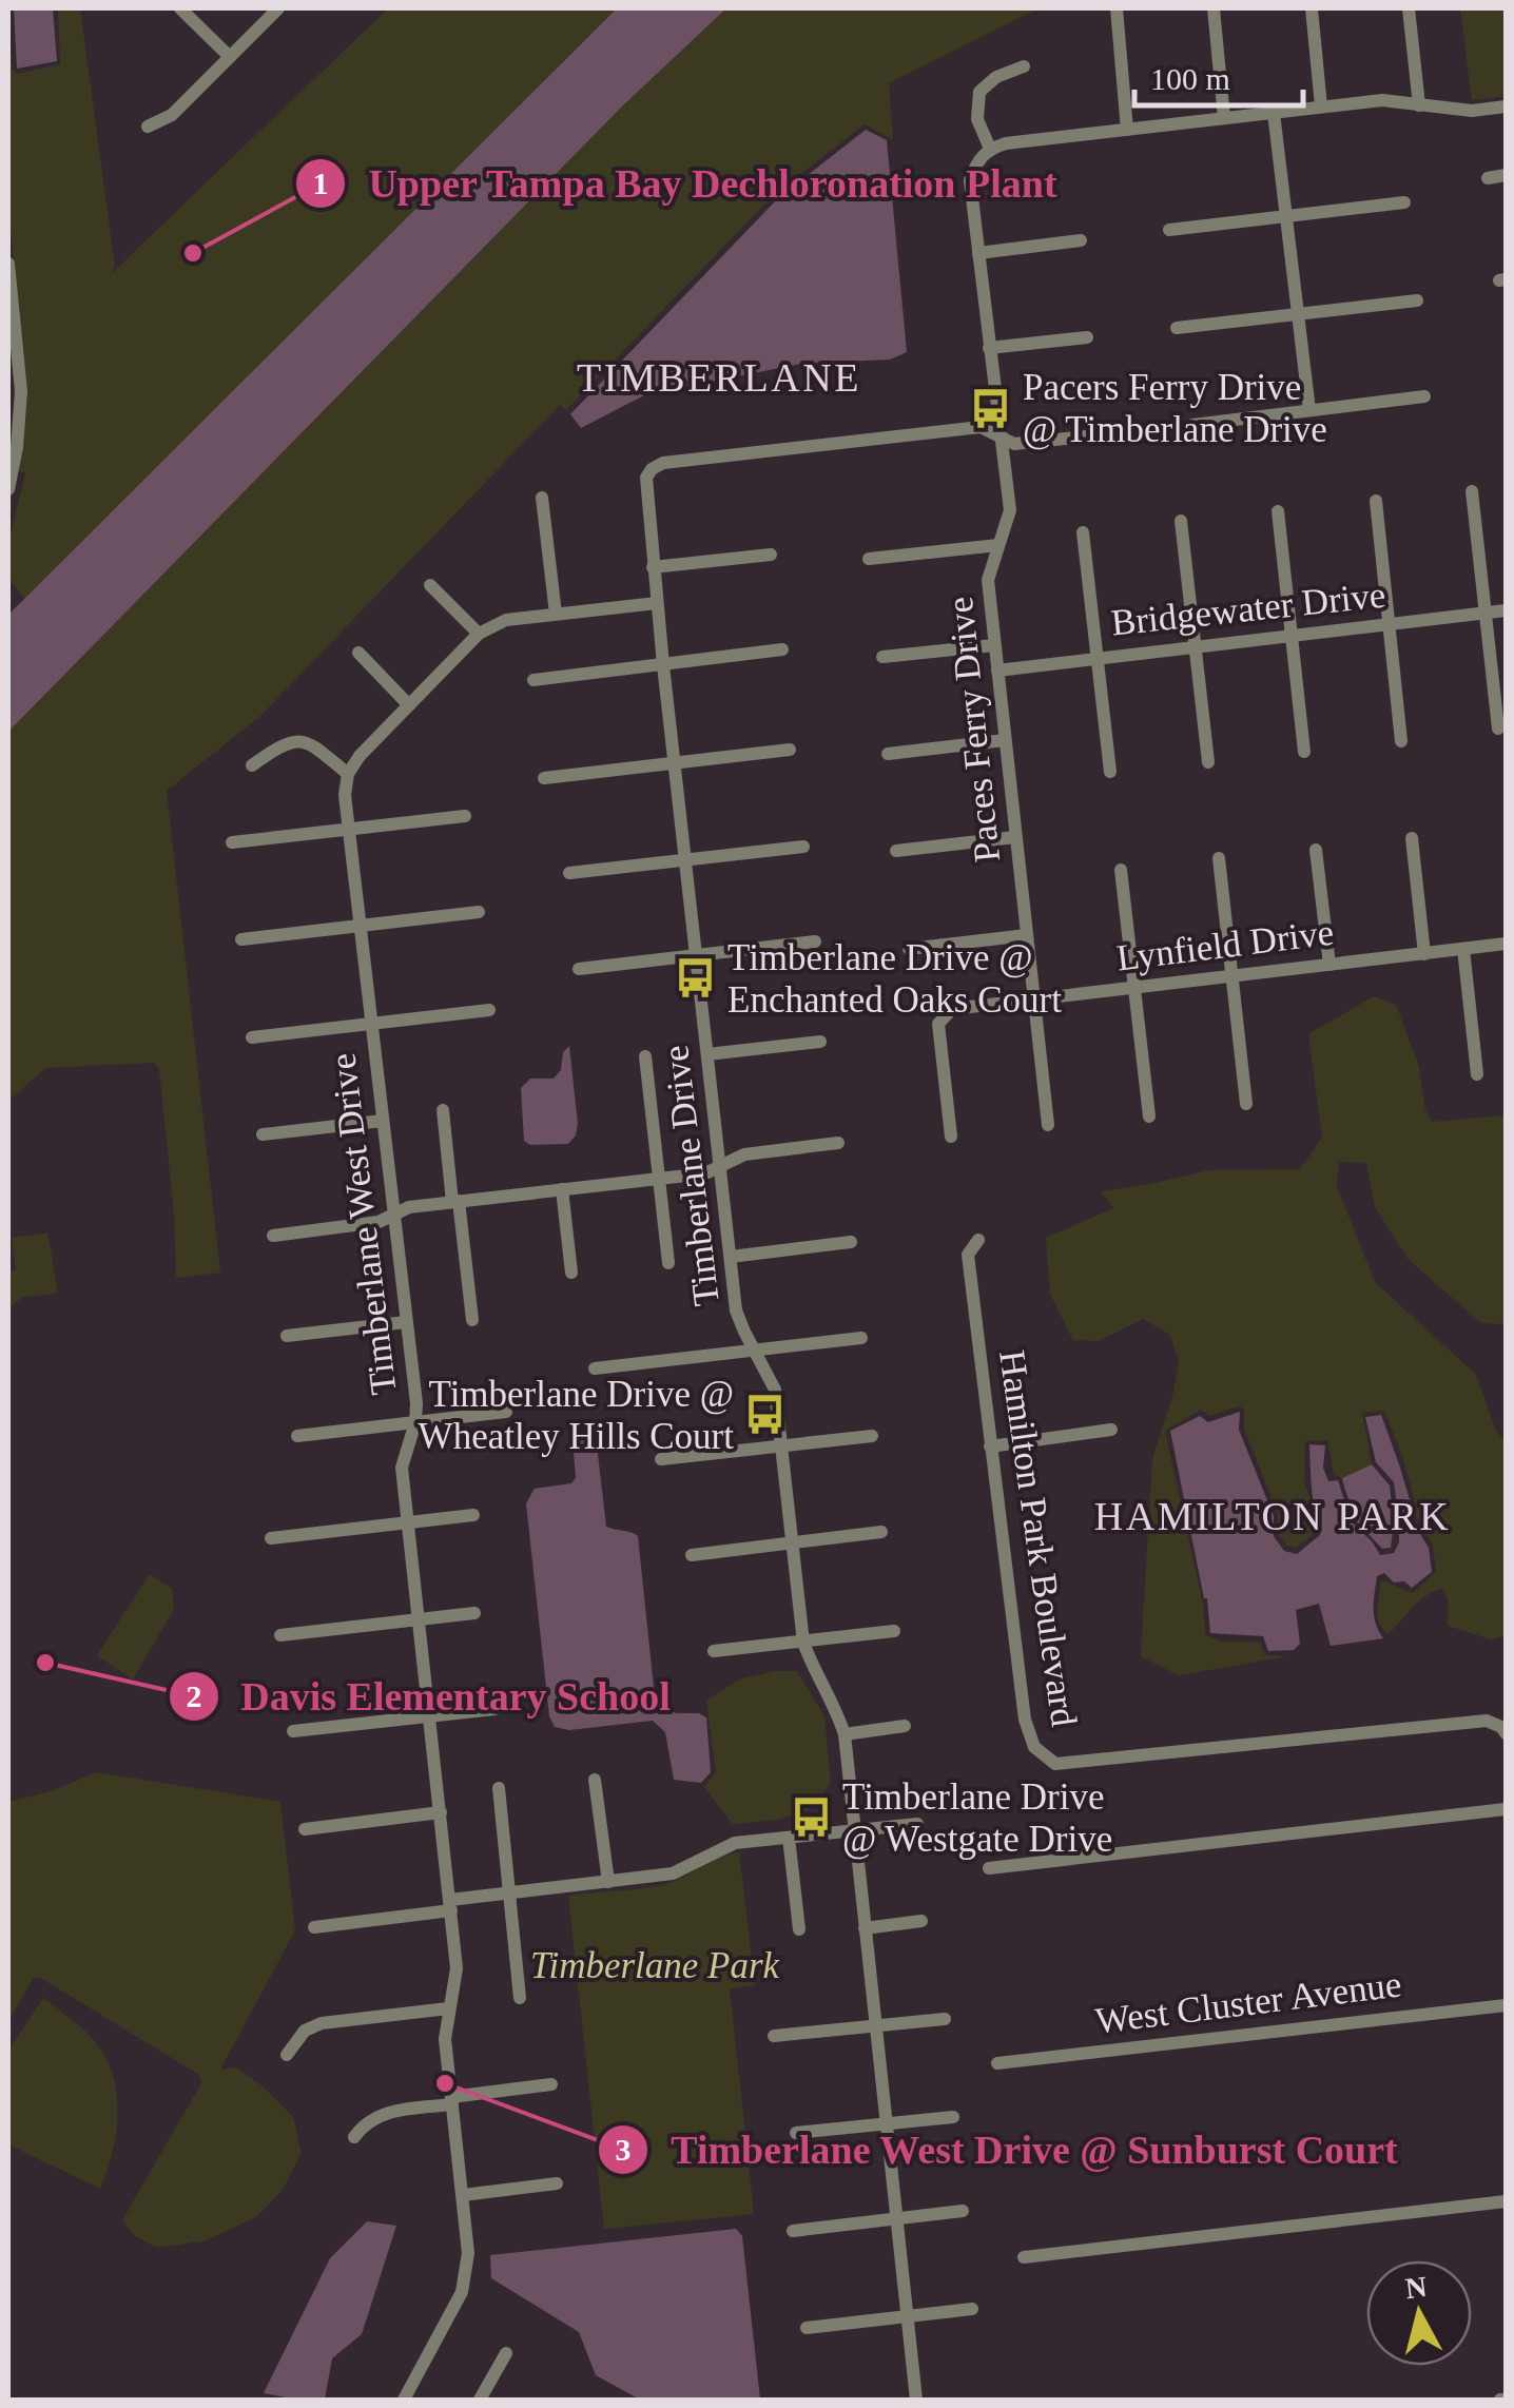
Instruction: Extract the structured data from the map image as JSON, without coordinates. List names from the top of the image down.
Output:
{
  "streets": {
    "street": [
      "Bridgewater Drive",
      "Paces Ferry Drive",
      "Lynfield Drive",
      "Timberlane Drive",
      "Timberlane West Drive",
      "Hamilton Park Boulevard",
      "West Cluster Avenue"
    ]
  },
  "crossings": [
    ["Bridgewater Drive", "Paces Ferry Drive"],
    ["Paces Ferry Drive", "Lynfield Drive"],
    ["Paces Ferry Drive", "Timberlane Drive"]
  ],
  "districts": ["TIMBERLANE", "HAMILTON PARK"],
  "parks": ["Timberlane Park"],
  "places": {
    "other": ["Upper Tampa Bay Dechloronation Plant", "Davis Elementary School", "Timberlane West Drive @ Sunburst Court"],
    "bus stop": [
      "Pacers Ferry Drive @ Timberlane Drive",
      "Timberlane Drive @ Enchanted Oaks Court",
      "Timberlane Drive @ Wheatley Hills Court",
      "Timberlane Drive @ Westgate Drive"
    ]
  },
  "scale_bar": "100 m",
  "north": "top"
}
